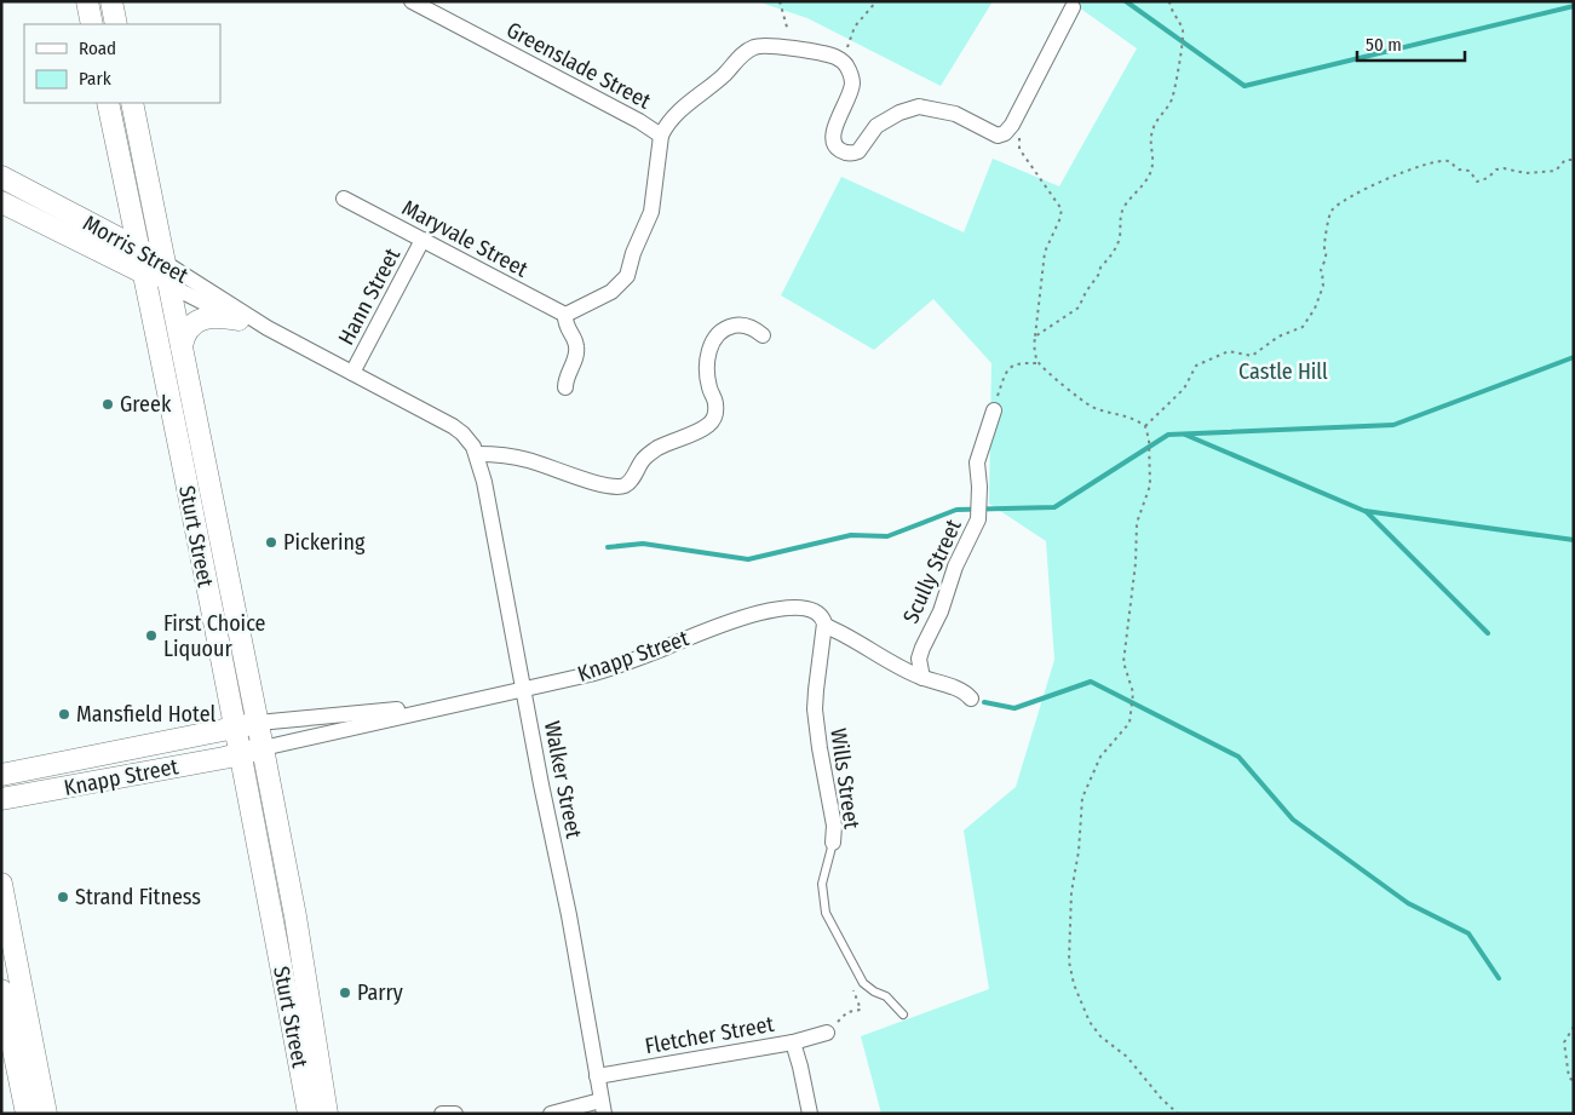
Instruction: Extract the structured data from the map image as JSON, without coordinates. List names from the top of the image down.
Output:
{
  "streets": {
    "main road": ["Morris Street", "Sturt Street", "Knapp Street"],
    "street": [
      "Greenslade Street",
      "Maryvale Street",
      "Hann Street",
      "Scully Street",
      "Wills Street",
      "Walker Street",
      "Fletcher Street"
    ]
  },
  "crossings": [
    ["Maryvale Street", "Hann Street"],
    ["Morris Street", "Hann Street"],
    ["Morris Street", "Sturt Street"],
    ["Morris Street", "Walker Street"],
    ["Sturt Street", "Knapp Street"],
    ["Knapp Street", "Wills Street"],
    ["Knapp Street", "Walker Street"],
    ["Walker Street", "Fletcher Street"]
  ],
  "parks": ["Castle Hill"],
  "places": [
    "Greek",
    "Pickering",
    "First Choice Liquour",
    "Mansfield Hotel",
    "Strand Fitness",
    "Parry"
  ],
  "legend": ["Road", "Park"],
  "scale_bar": "50 m"
}
